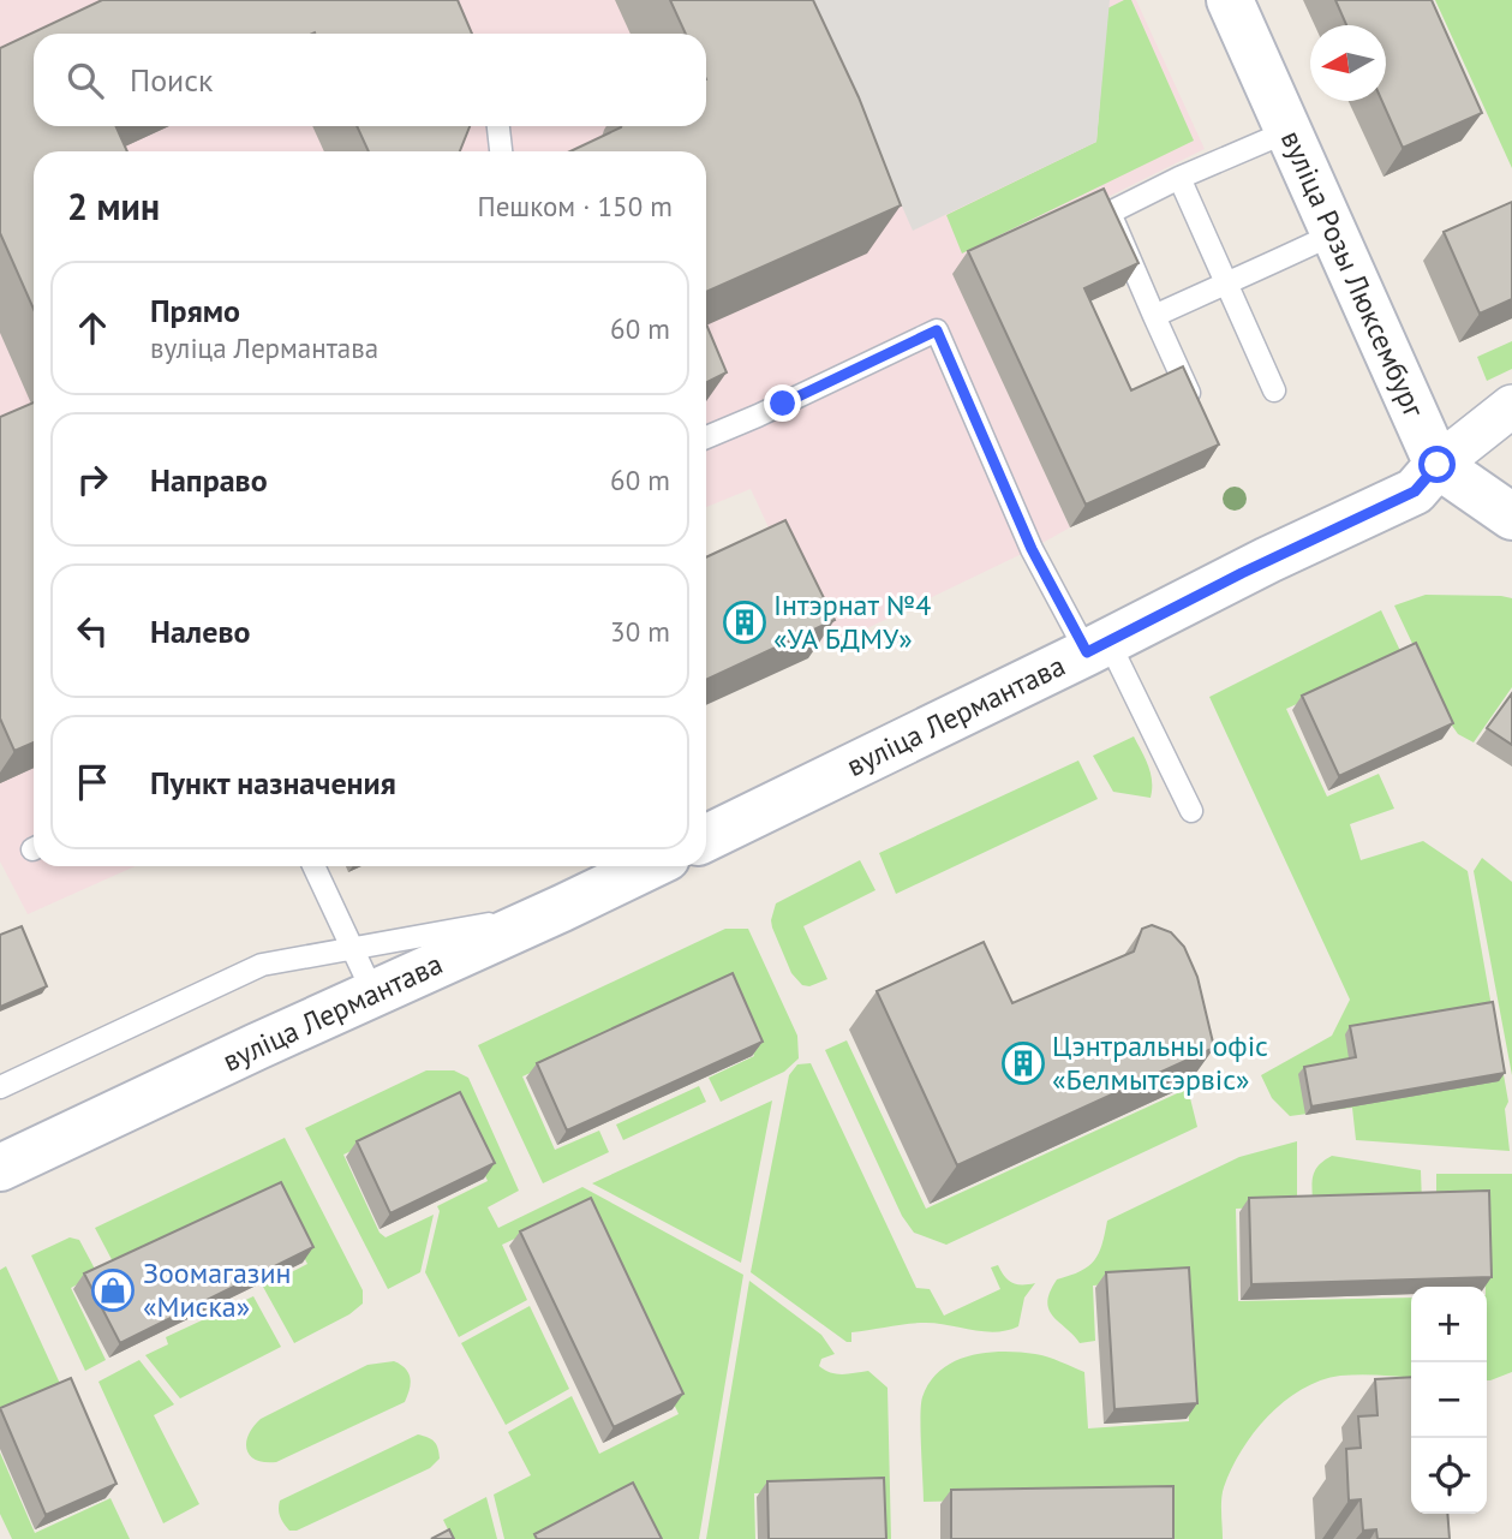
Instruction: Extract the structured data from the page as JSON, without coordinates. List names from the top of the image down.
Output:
{
  "streets": {
    "street": ["вуліца Розы Люксембург", "вуліца Лермантава"]
  },
  "crossings": [
    ["вуліца Розы Люксембург", "вуліца Лермантава"]
  ],
  "places": {
    "building": ["Інтэрнат №4 «УА БДМУ»", "Цэнтральны офiс «Белмытсэрвіс»"],
    "shop": ["Зоомагазин «Миска»"]
  },
  "north": "left",
  "page": {
    "search": "Поиск",
    "heading": ["2 мин", "Пешком · 150 m"],
    "list": [
      ["Прямо", "вуліца Лермантава", "60 m"],
      ["Направо", "60 m"],
      ["Налево", "30 m"],
      "Пункт назначения"
    ],
    "map_buttons": ["+", "−"]
  }
}
